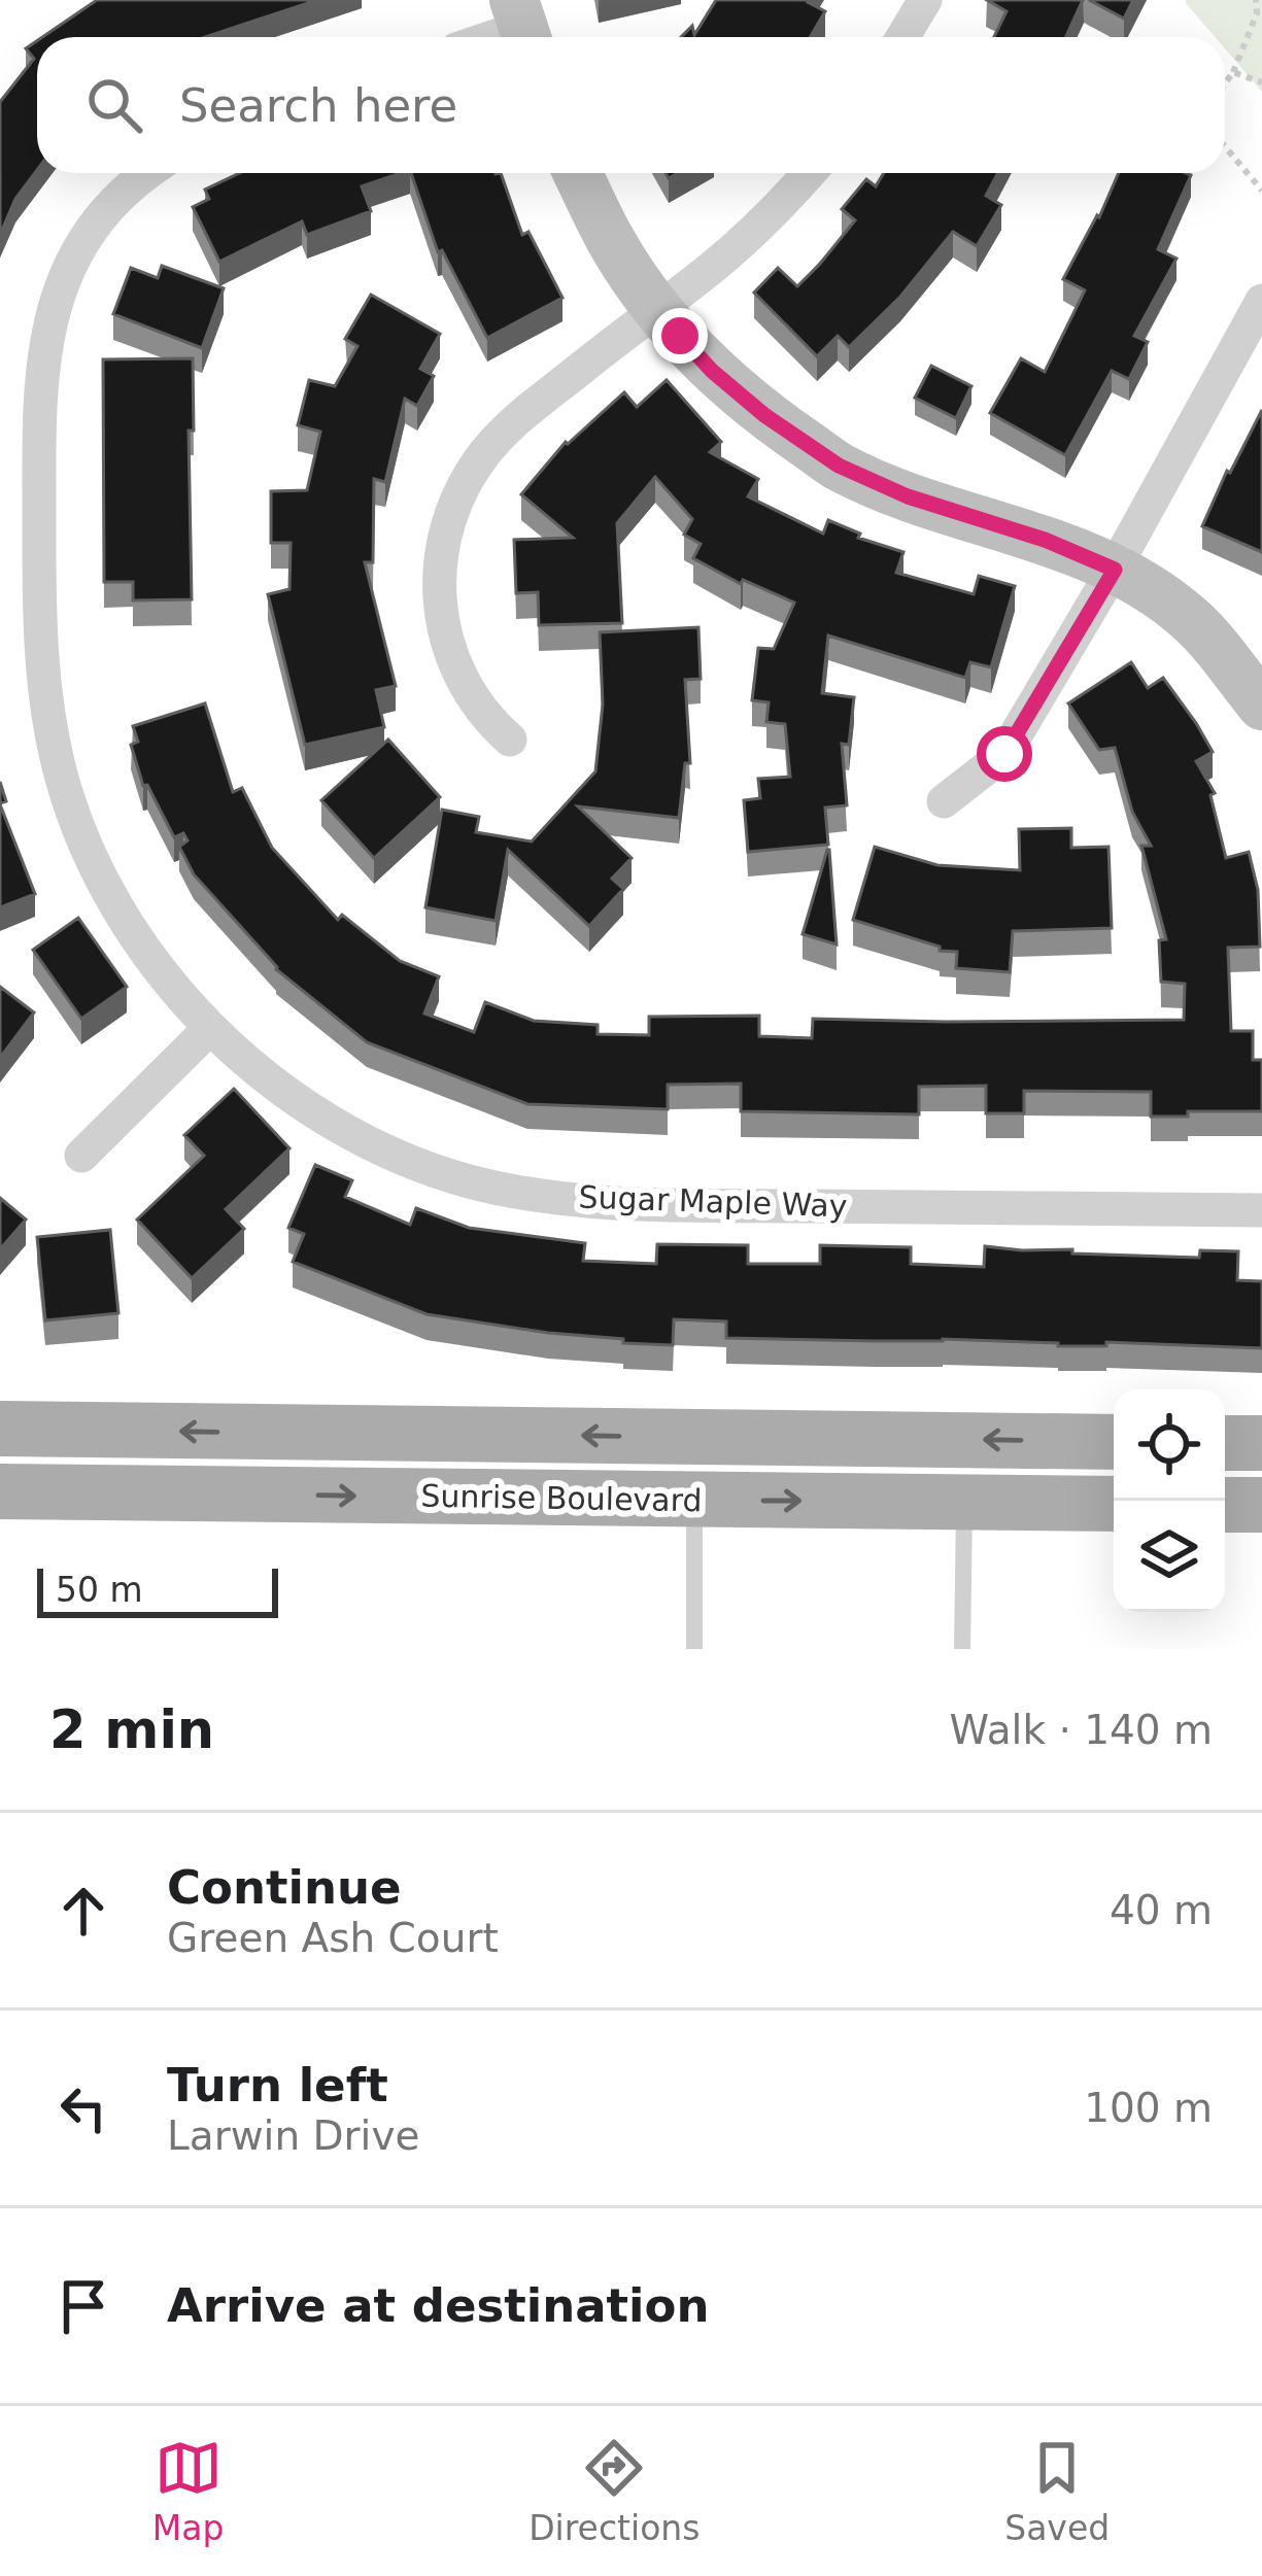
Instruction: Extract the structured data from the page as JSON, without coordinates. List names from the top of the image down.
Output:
{
  "streets": {
    "main road": ["Sunrise Boulevard"],
    "street": ["Sugar Maple Way"]
  },
  "scale_bar": "50 m",
  "page": {
    "search": "Search here",
    "scale": "50 m",
    "heading": ["2 min", "Walk · 140 m"],
    "list": [
      ["Continue", "Green Ash Court", "40 m"],
      ["Turn left", "Larwin Drive", "100 m"],
      "Arrive at destination"
    ],
    "nav": ["Map", "Directions", "Saved"]
  }
}
